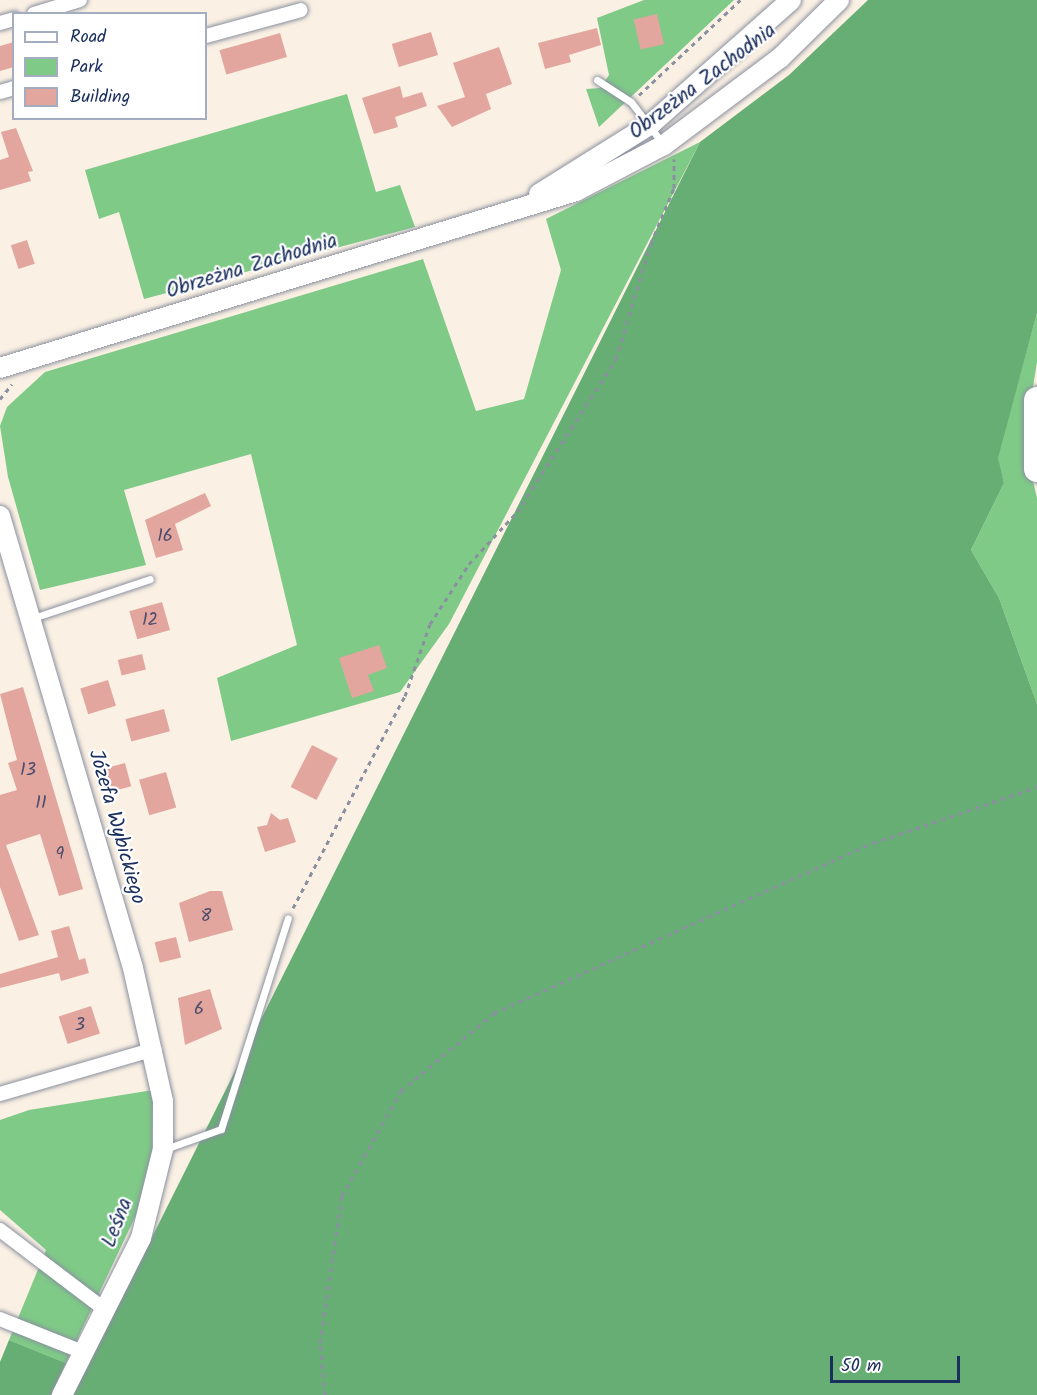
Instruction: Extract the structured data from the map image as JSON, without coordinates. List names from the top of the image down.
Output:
{
  "streets": {
    "street": ["Obrzeżna Zachodnia", "Józefa Wybickiego", "Leśna"]
  },
  "crossings": [
    ["Józefa Wybickiego", "Leśna"]
  ],
  "house_numbers": [
    "16",
    "12",
    "13",
    "11",
    "9",
    "8",
    "6",
    "3"
  ],
  "legend": ["Road", "Park", "Building"],
  "scale_bar": "50 m"
}
